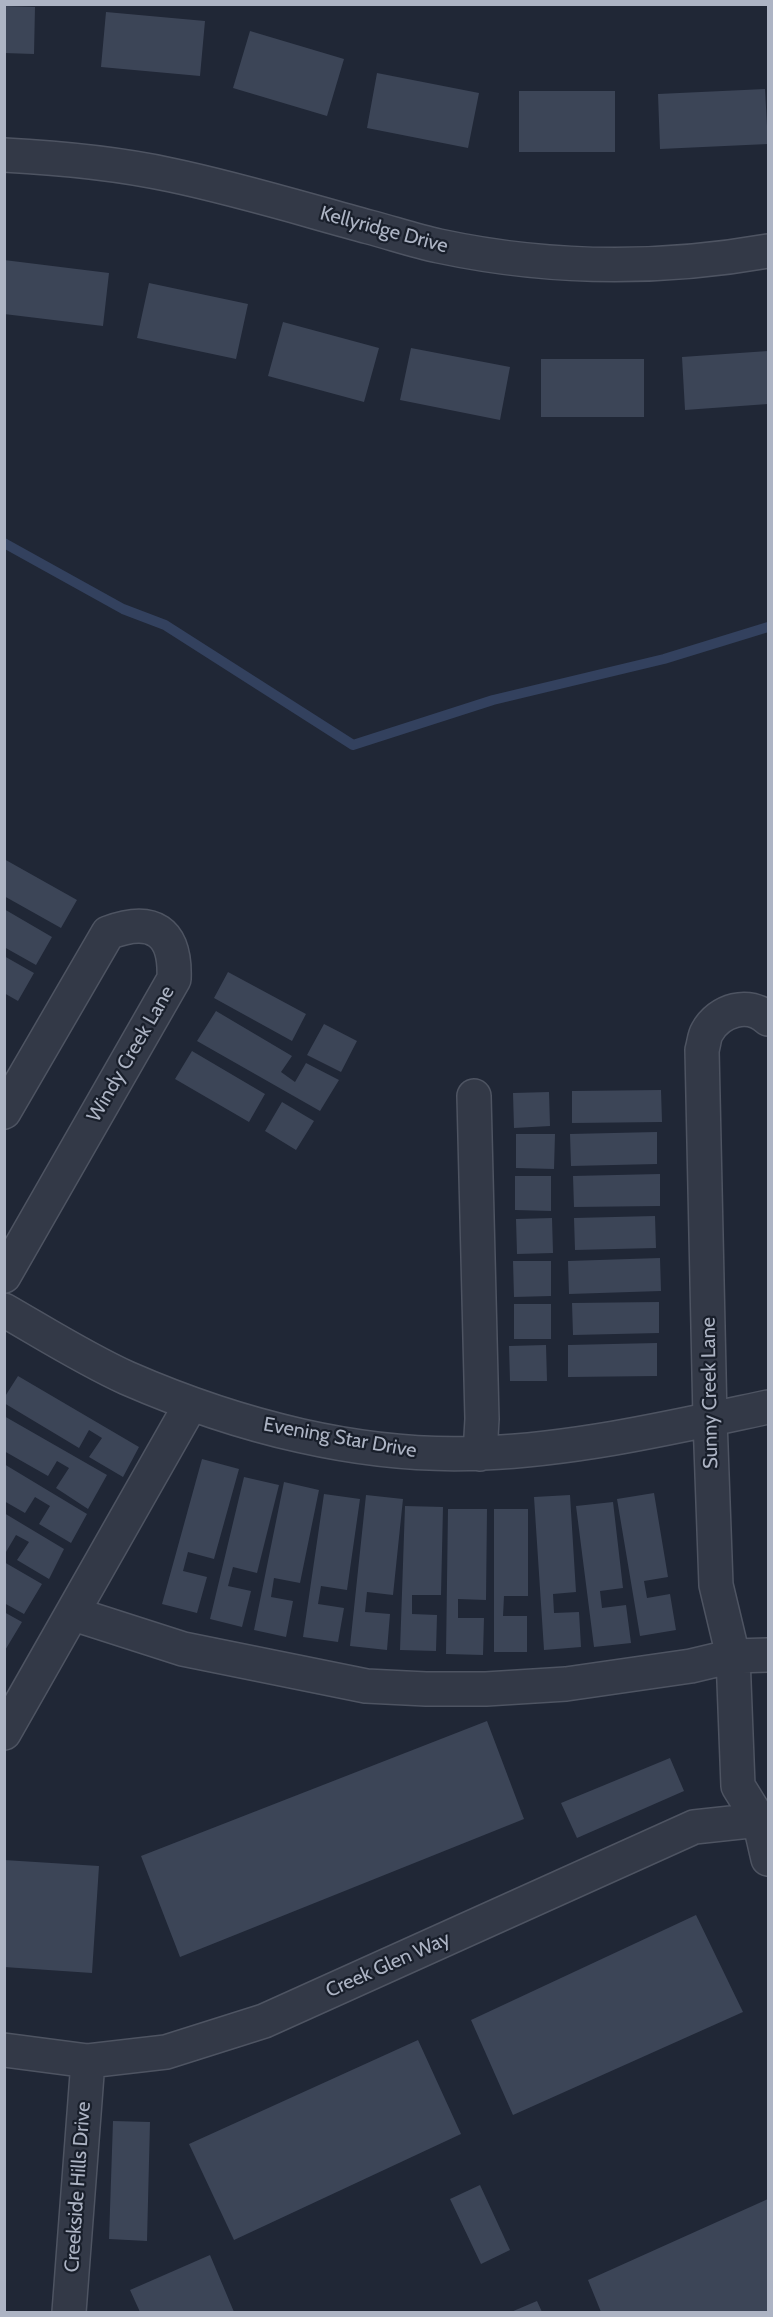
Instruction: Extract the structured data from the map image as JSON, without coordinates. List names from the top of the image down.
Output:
{
  "streets": {
    "street": [
      "Kellyridge Drive",
      "Windy Creek Lane",
      "Sunny Creek Lane",
      "Evening Star Drive",
      "Creek Glen Way",
      "Creekside Hills Drive"
    ]
  },
  "crossings": [
    ["Sunny Creek Lane", "Evening Star Drive"],
    ["Sunny Creek Lane", "Creek Glen Way"],
    ["Creek Glen Way", "Creekside Hills Drive"]
  ]
}
